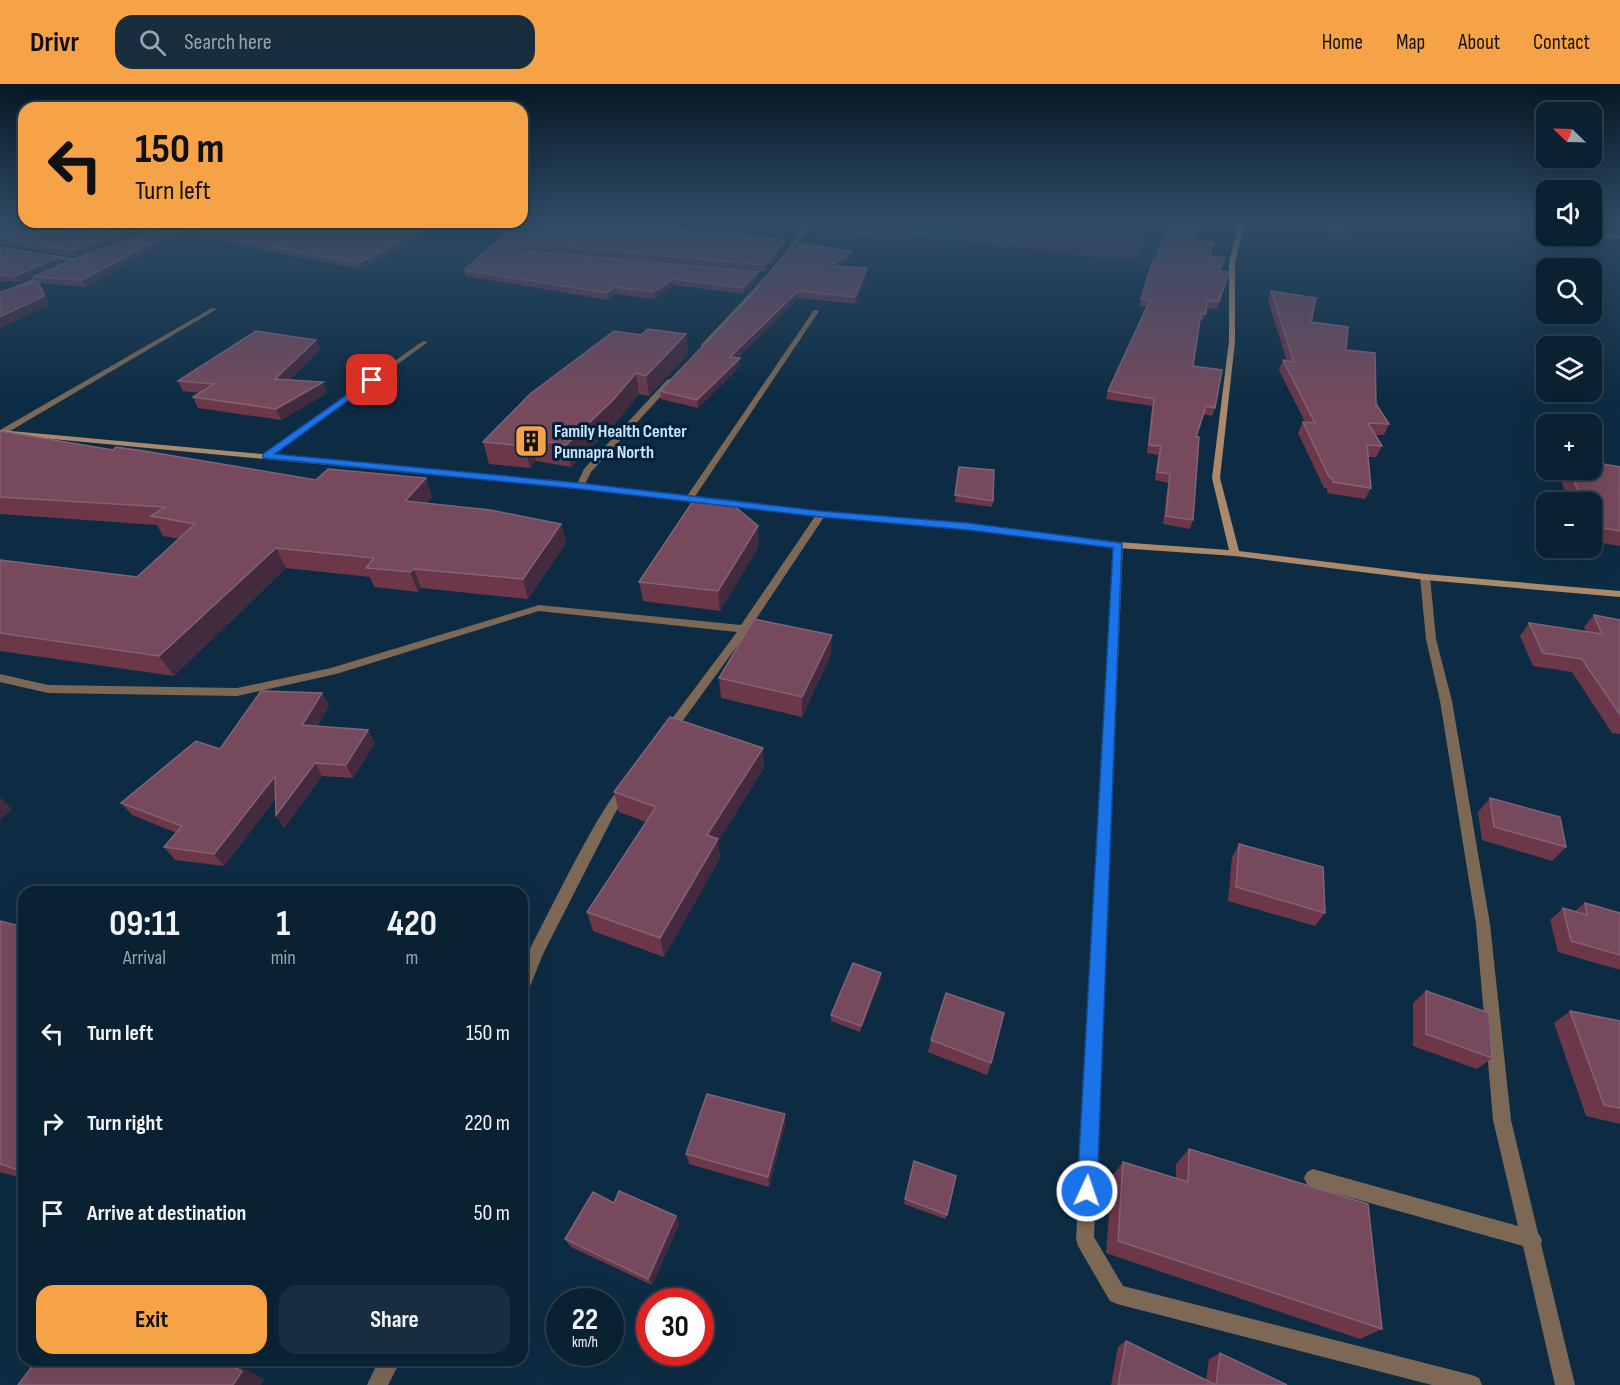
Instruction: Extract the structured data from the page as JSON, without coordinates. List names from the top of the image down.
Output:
{
  "places": {
    "building": ["Family Health Center Punnapra North"]
  },
  "north": "top left",
  "page": {
    "header": "Drivr",
    "search": "Search here",
    "nav": [
      "Home",
      "Map",
      "About",
      "Contact"
    ],
    "map_buttons": ["+", "−"],
    "turn": ["150 m", "Turn left"],
    "eta": [
      "09:11",
      "Arrival",
      "1",
      "min",
      "420",
      "m"
    ],
    "list": [
      {
        "name": "Turn left",
        "value": "150 m"
      },
      {
        "name": "Turn right",
        "value": "220 m"
      },
      {
        "name": "Arrive at destination",
        "value": "50 m"
      }
    ],
    "buttons": ["Exit", "Share"],
    "speed": "22 km/h",
    "limit": "30"
  }
}
